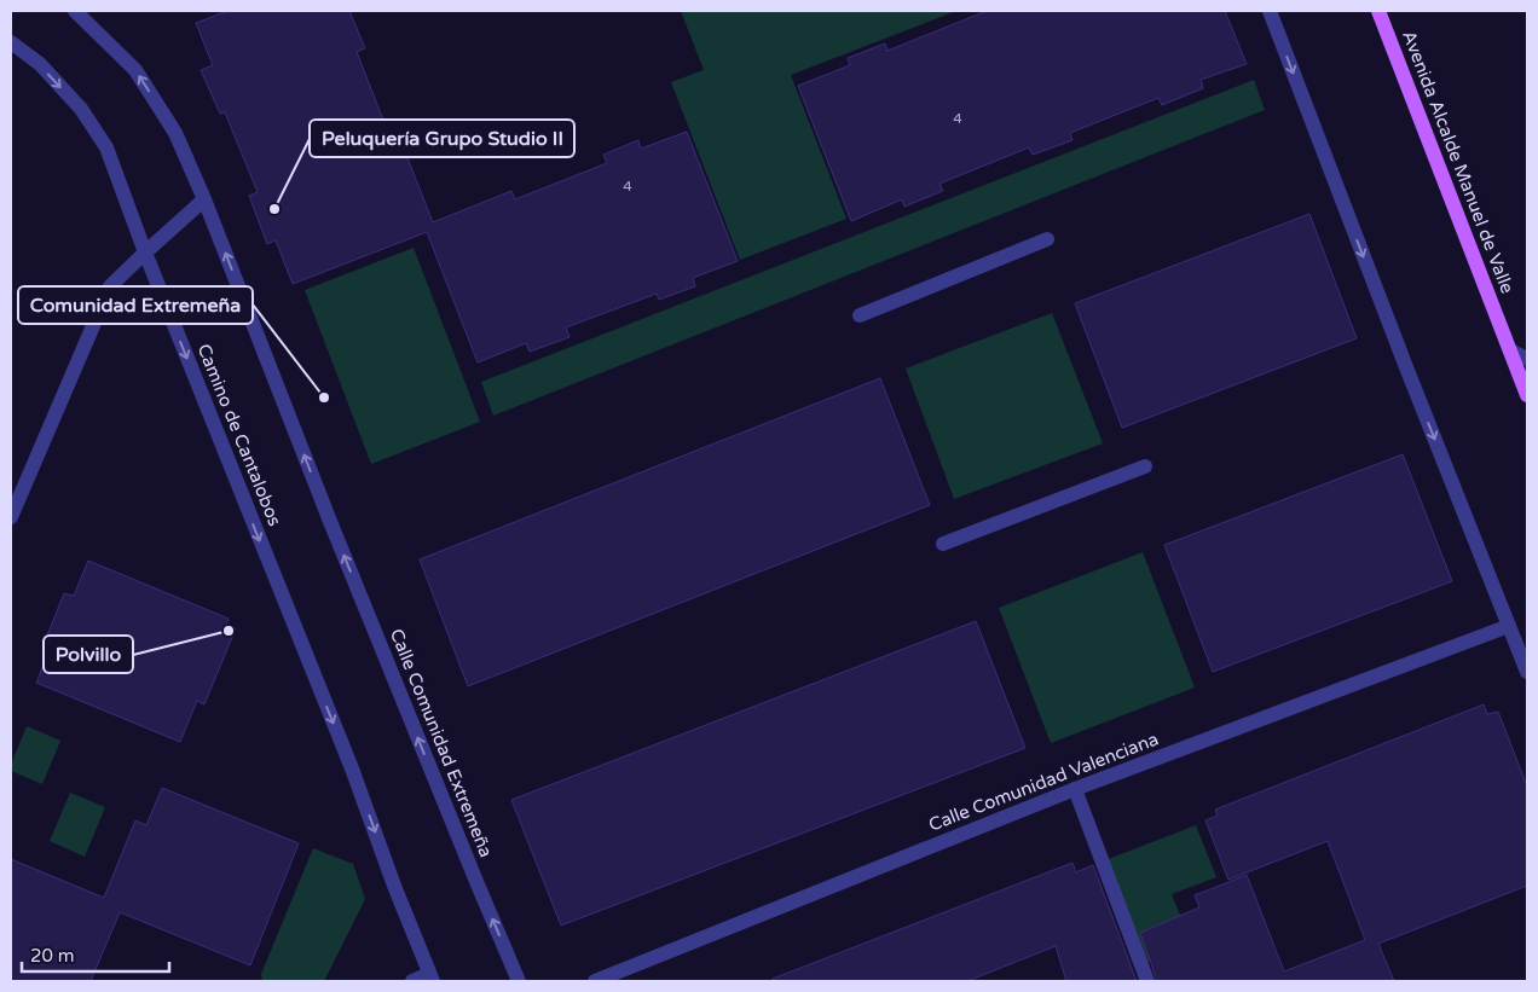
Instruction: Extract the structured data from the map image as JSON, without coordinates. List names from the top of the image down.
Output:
{
  "streets": {
    "main road": ["Avenida Alcalde Manuel de Valle"],
    "street": ["Camino de Cantalobos", "Calle Comunidad Extremeña", "Calle Comunidad Valenciana"]
  },
  "one_way": ["Camino de Cantalobos", "Calle Comunidad Extremeña"],
  "places": ["Peluquería Grupo Studio II", "Comunidad Extremeña", "Polvillo"],
  "house_numbers": ["4", "4"],
  "scale_bar": "20 m"
}
